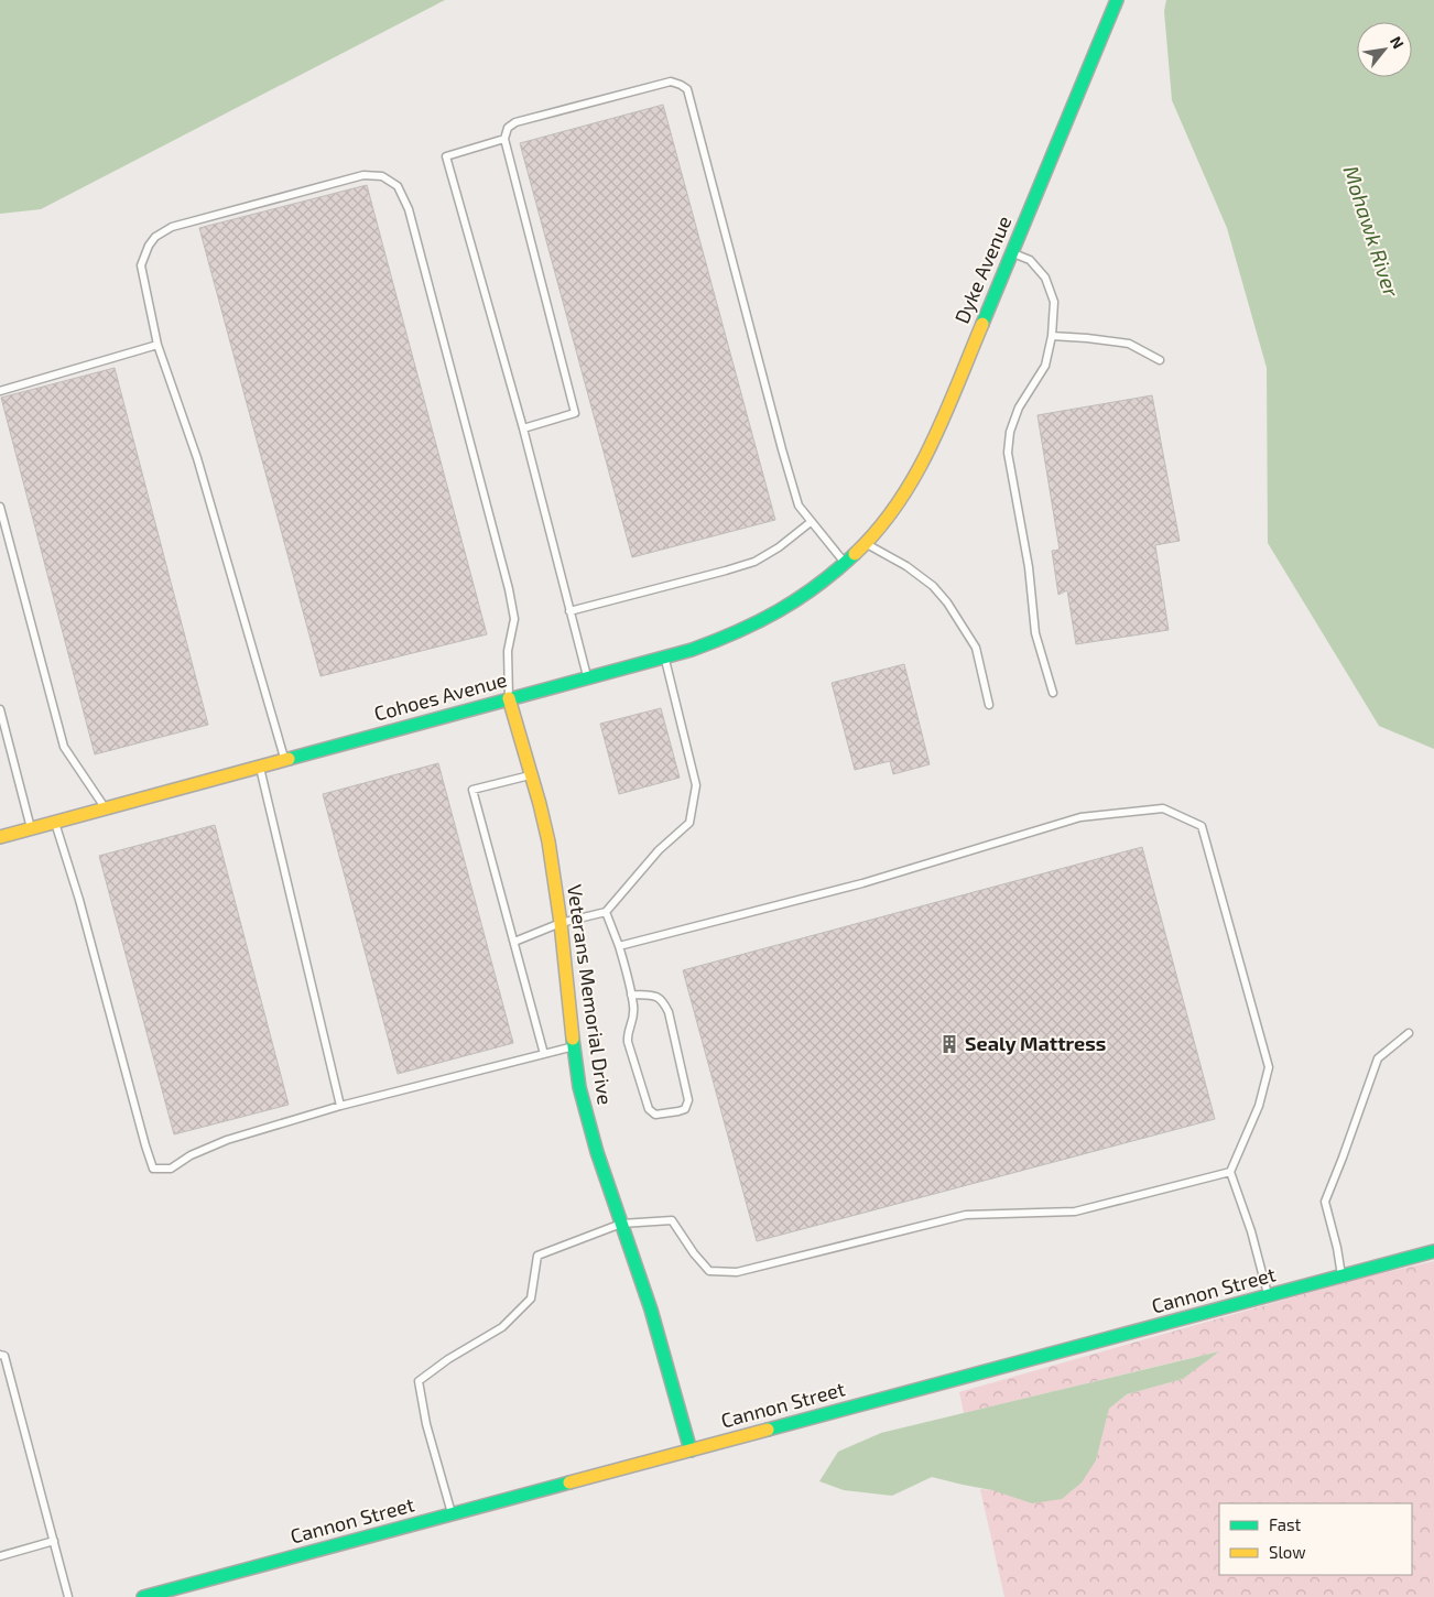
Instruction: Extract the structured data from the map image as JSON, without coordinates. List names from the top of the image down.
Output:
{
  "streets": {
    "street": [
      "Dyke Avenue",
      "Cohoes Avenue",
      "Veterans Memorial Drive",
      "Cannon Street"
    ]
  },
  "crossings": [
    ["Dyke Avenue", "Cohoes Avenue"],
    ["Cohoes Avenue", "Veterans Memorial Drive"],
    ["Veterans Memorial Drive", "Cannon Street"]
  ],
  "water": ["Mohawk River"],
  "places": {
    "building": ["Sealy Mattress"]
  },
  "legend": ["Fast", "Slow"],
  "north": "top right"
}
